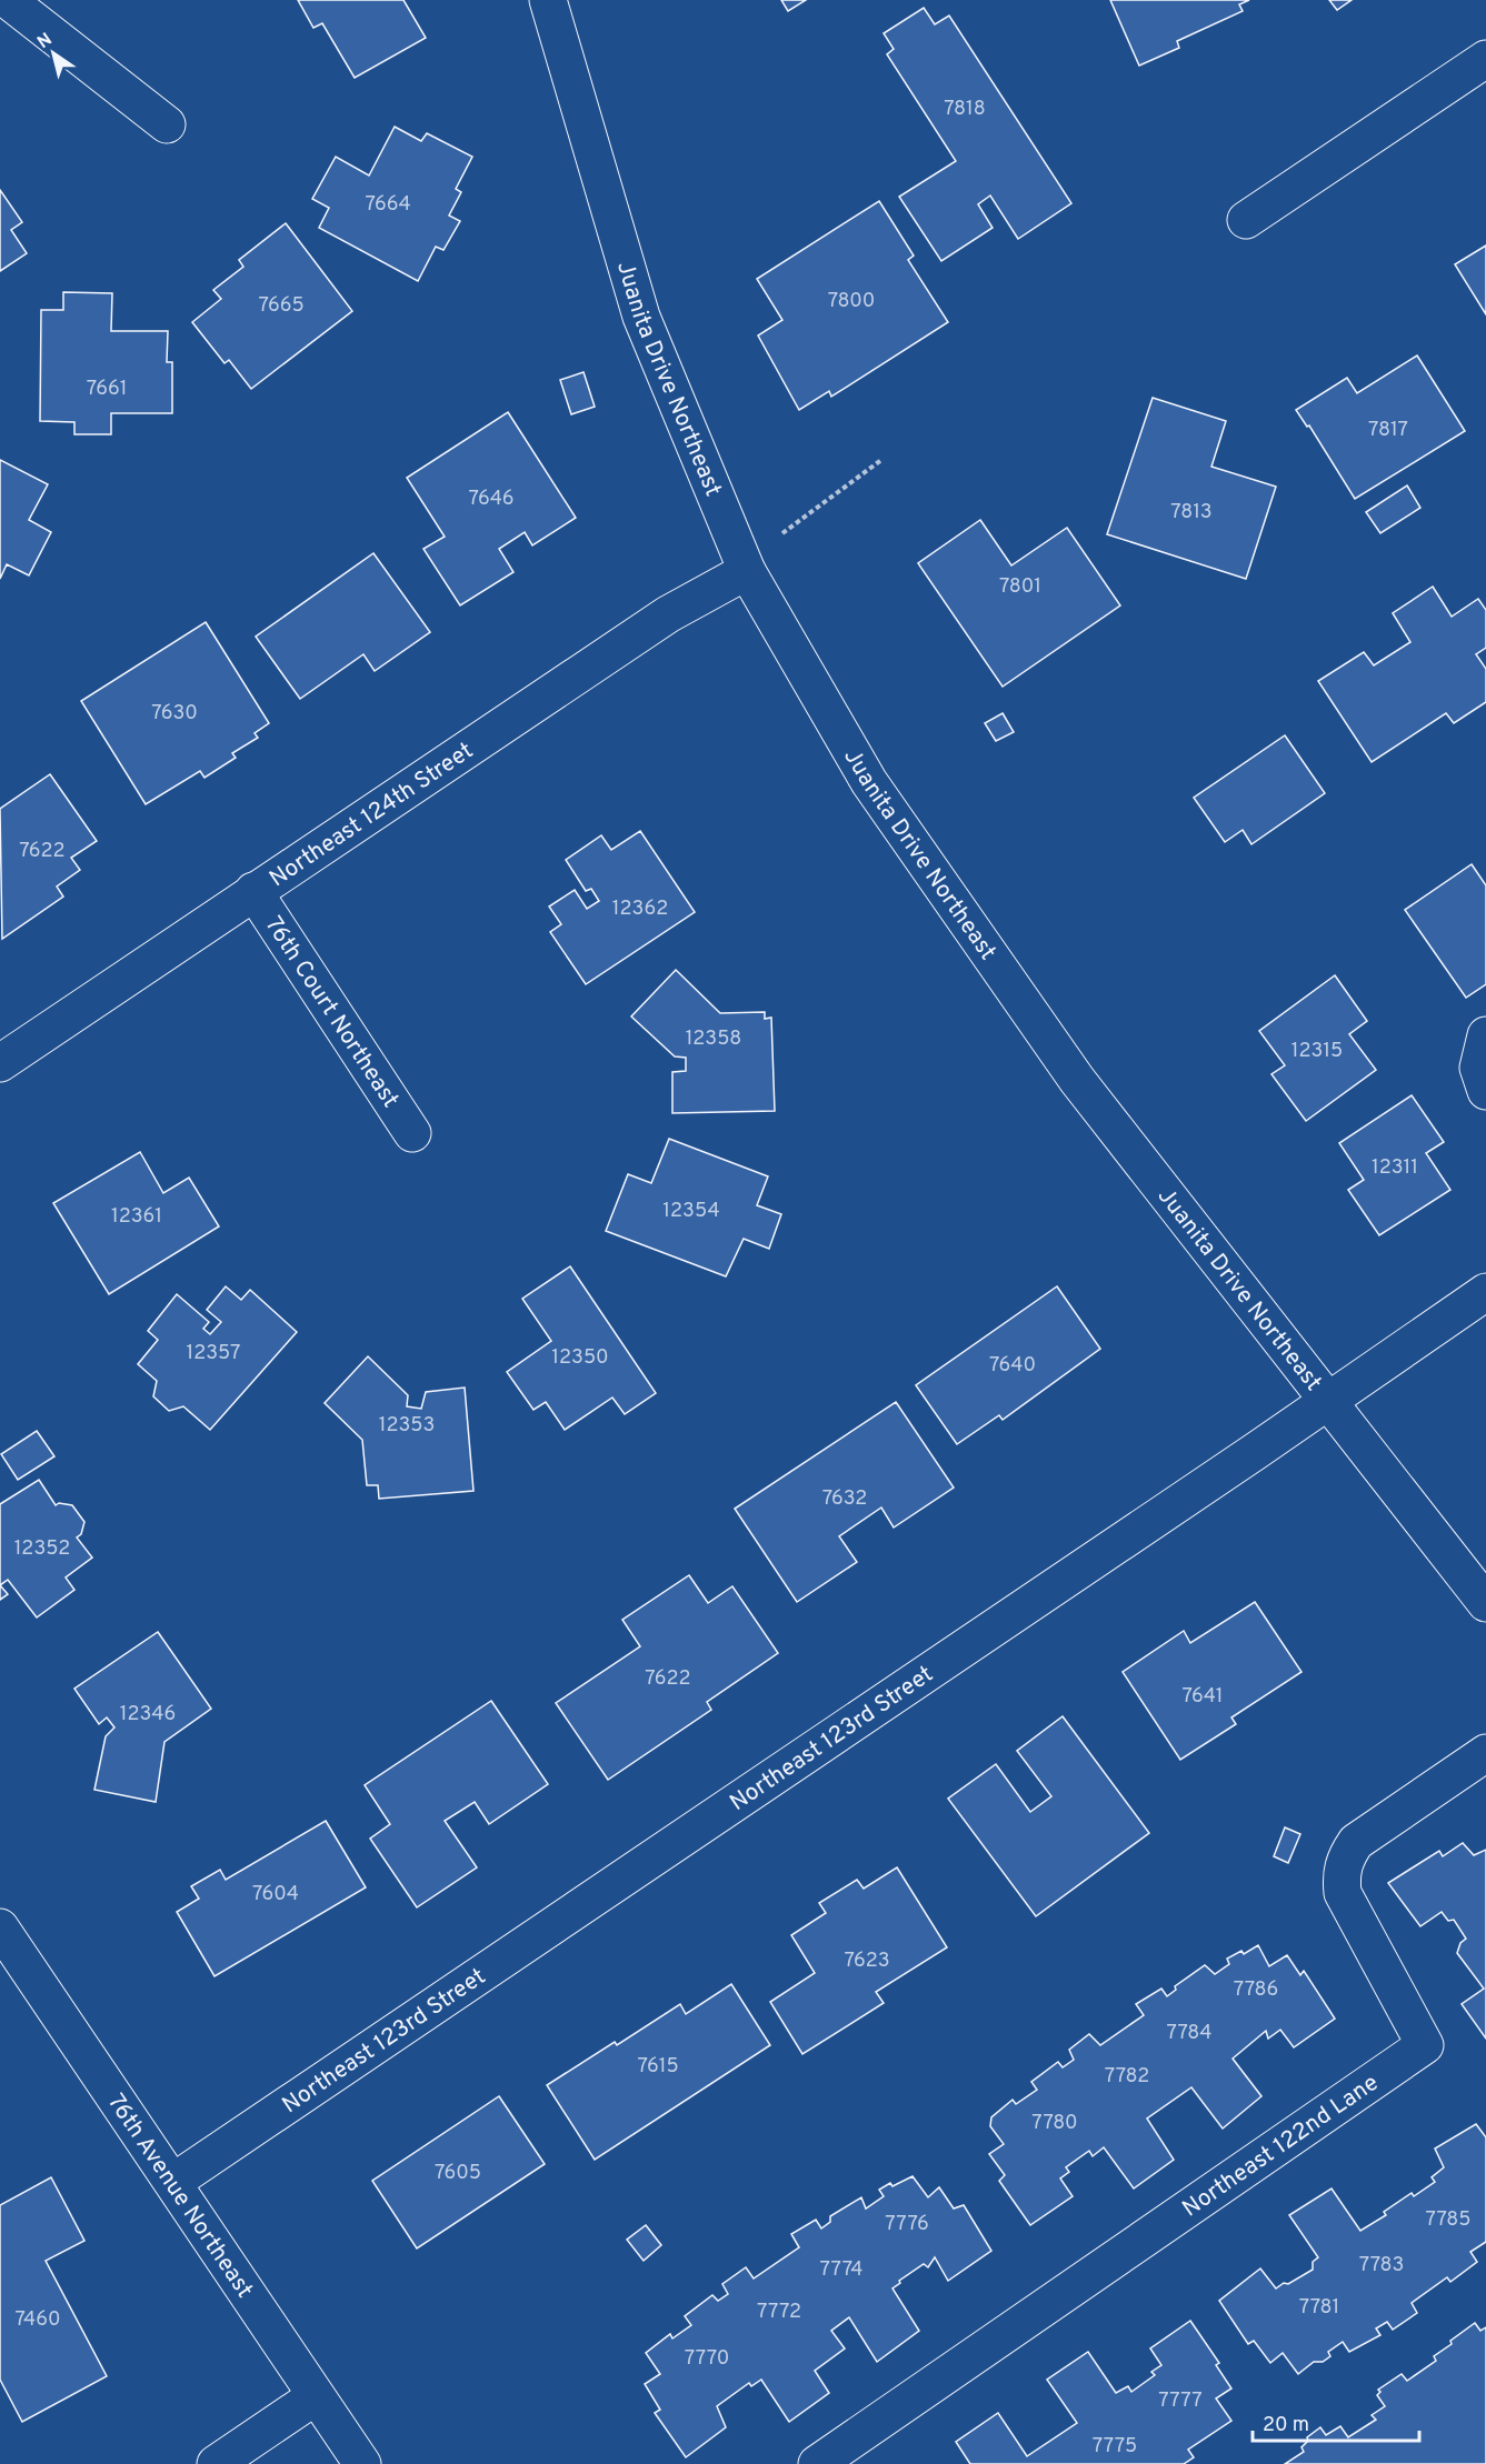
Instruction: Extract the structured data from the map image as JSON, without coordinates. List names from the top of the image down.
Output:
{
  "streets": {
    "street": [
      "Juanita Drive Northeast",
      "Northeast 124th Street",
      "76th Court Northeast",
      "Northeast 123rd Street",
      "Northeast 122nd Lane",
      "76th Avenue Northeast"
    ]
  },
  "crossings": [
    ["Juanita Drive Northeast", "Northeast 124th Street"],
    ["Juanita Drive Northeast", "Northeast 123rd Street"],
    ["Northeast 124th Street", "76th Court Northeast"],
    ["Northeast 123rd Street", "76th Avenue Northeast"]
  ],
  "house_numbers": [
    "7818",
    "7664",
    "7800",
    "7665",
    "7661",
    "7817",
    "7646",
    "7813",
    "7801",
    "7630",
    "7622",
    "12362",
    "12358",
    "12315",
    "12311",
    "12354",
    "12361",
    "12357",
    "12350",
    "7640",
    "12353",
    "7632",
    "12352",
    "7622",
    "7641",
    "12346",
    "7604",
    "7623",
    "7786",
    "7784",
    "7615",
    "7782",
    "7780",
    "7605",
    "7785",
    "7776",
    "7783",
    "7774",
    "7781",
    "7772",
    "7460",
    "7770",
    "7777",
    "7775"
  ],
  "scale_bar": "20 m",
  "north": "top left"
}
